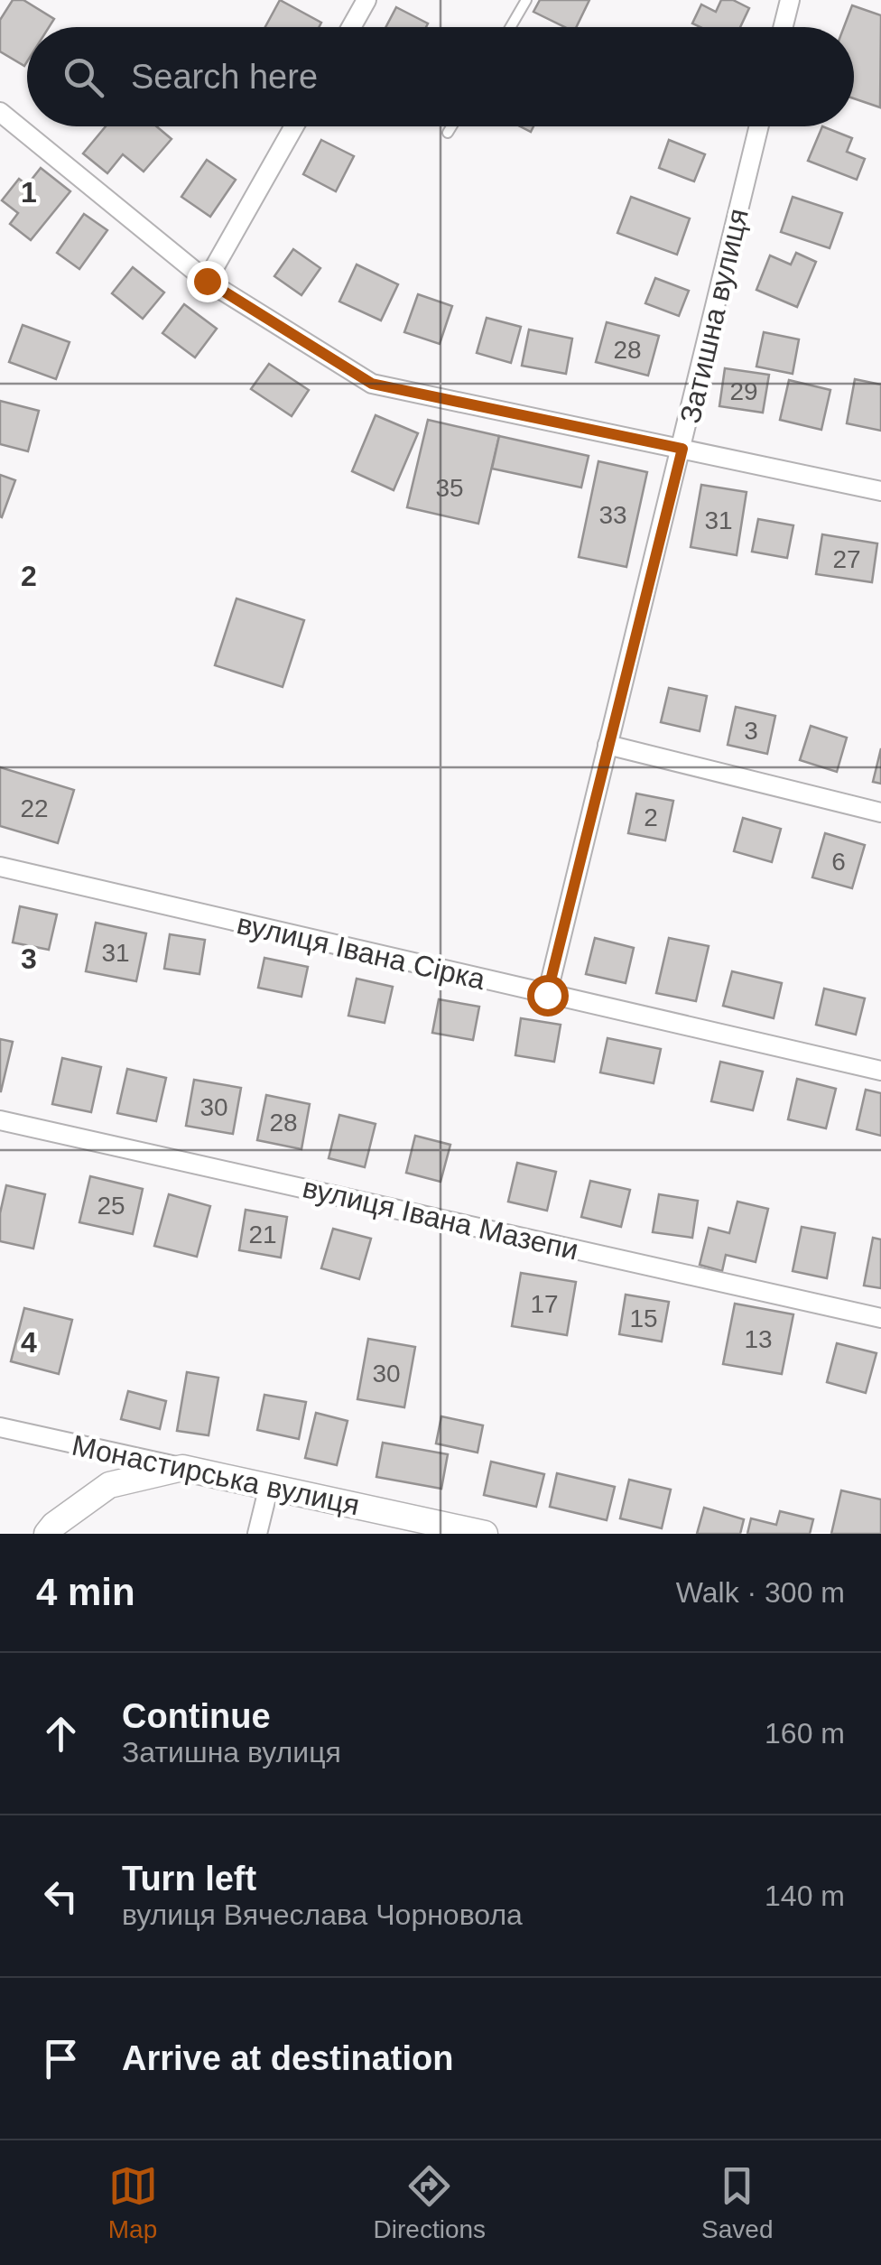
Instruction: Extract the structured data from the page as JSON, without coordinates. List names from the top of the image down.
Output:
{
  "streets": {
    "street": [
      "Затишна вулиця",
      "вулиця Івана Сірка",
      "вулиця Івана Мазепи",
      "Монастирська вулиця"
    ]
  },
  "crossings": [
    ["Затишна вулиця", "вулиця Івана Сірка"]
  ],
  "house_numbers": [
    "28",
    "29",
    "35",
    "33",
    "31",
    "27",
    "3",
    "22",
    "2",
    "6",
    "31",
    "30",
    "28",
    "25",
    "21",
    "17",
    "15",
    "13",
    "30"
  ],
  "page": {
    "search": "Search here",
    "heading": ["4 min", "Walk · 300 m"],
    "list": [
      ["Continue", "Затишна вулиця", "160 m"],
      ["Turn left", "вулиця Вячеслава Чорновола", "140 m"],
      "Arrive at destination"
    ],
    "nav": ["Map", "Directions", "Saved"]
  },
  "grid": {
    "rows": [
      "1",
      "2",
      "3",
      "4"
    ]
  }
}
